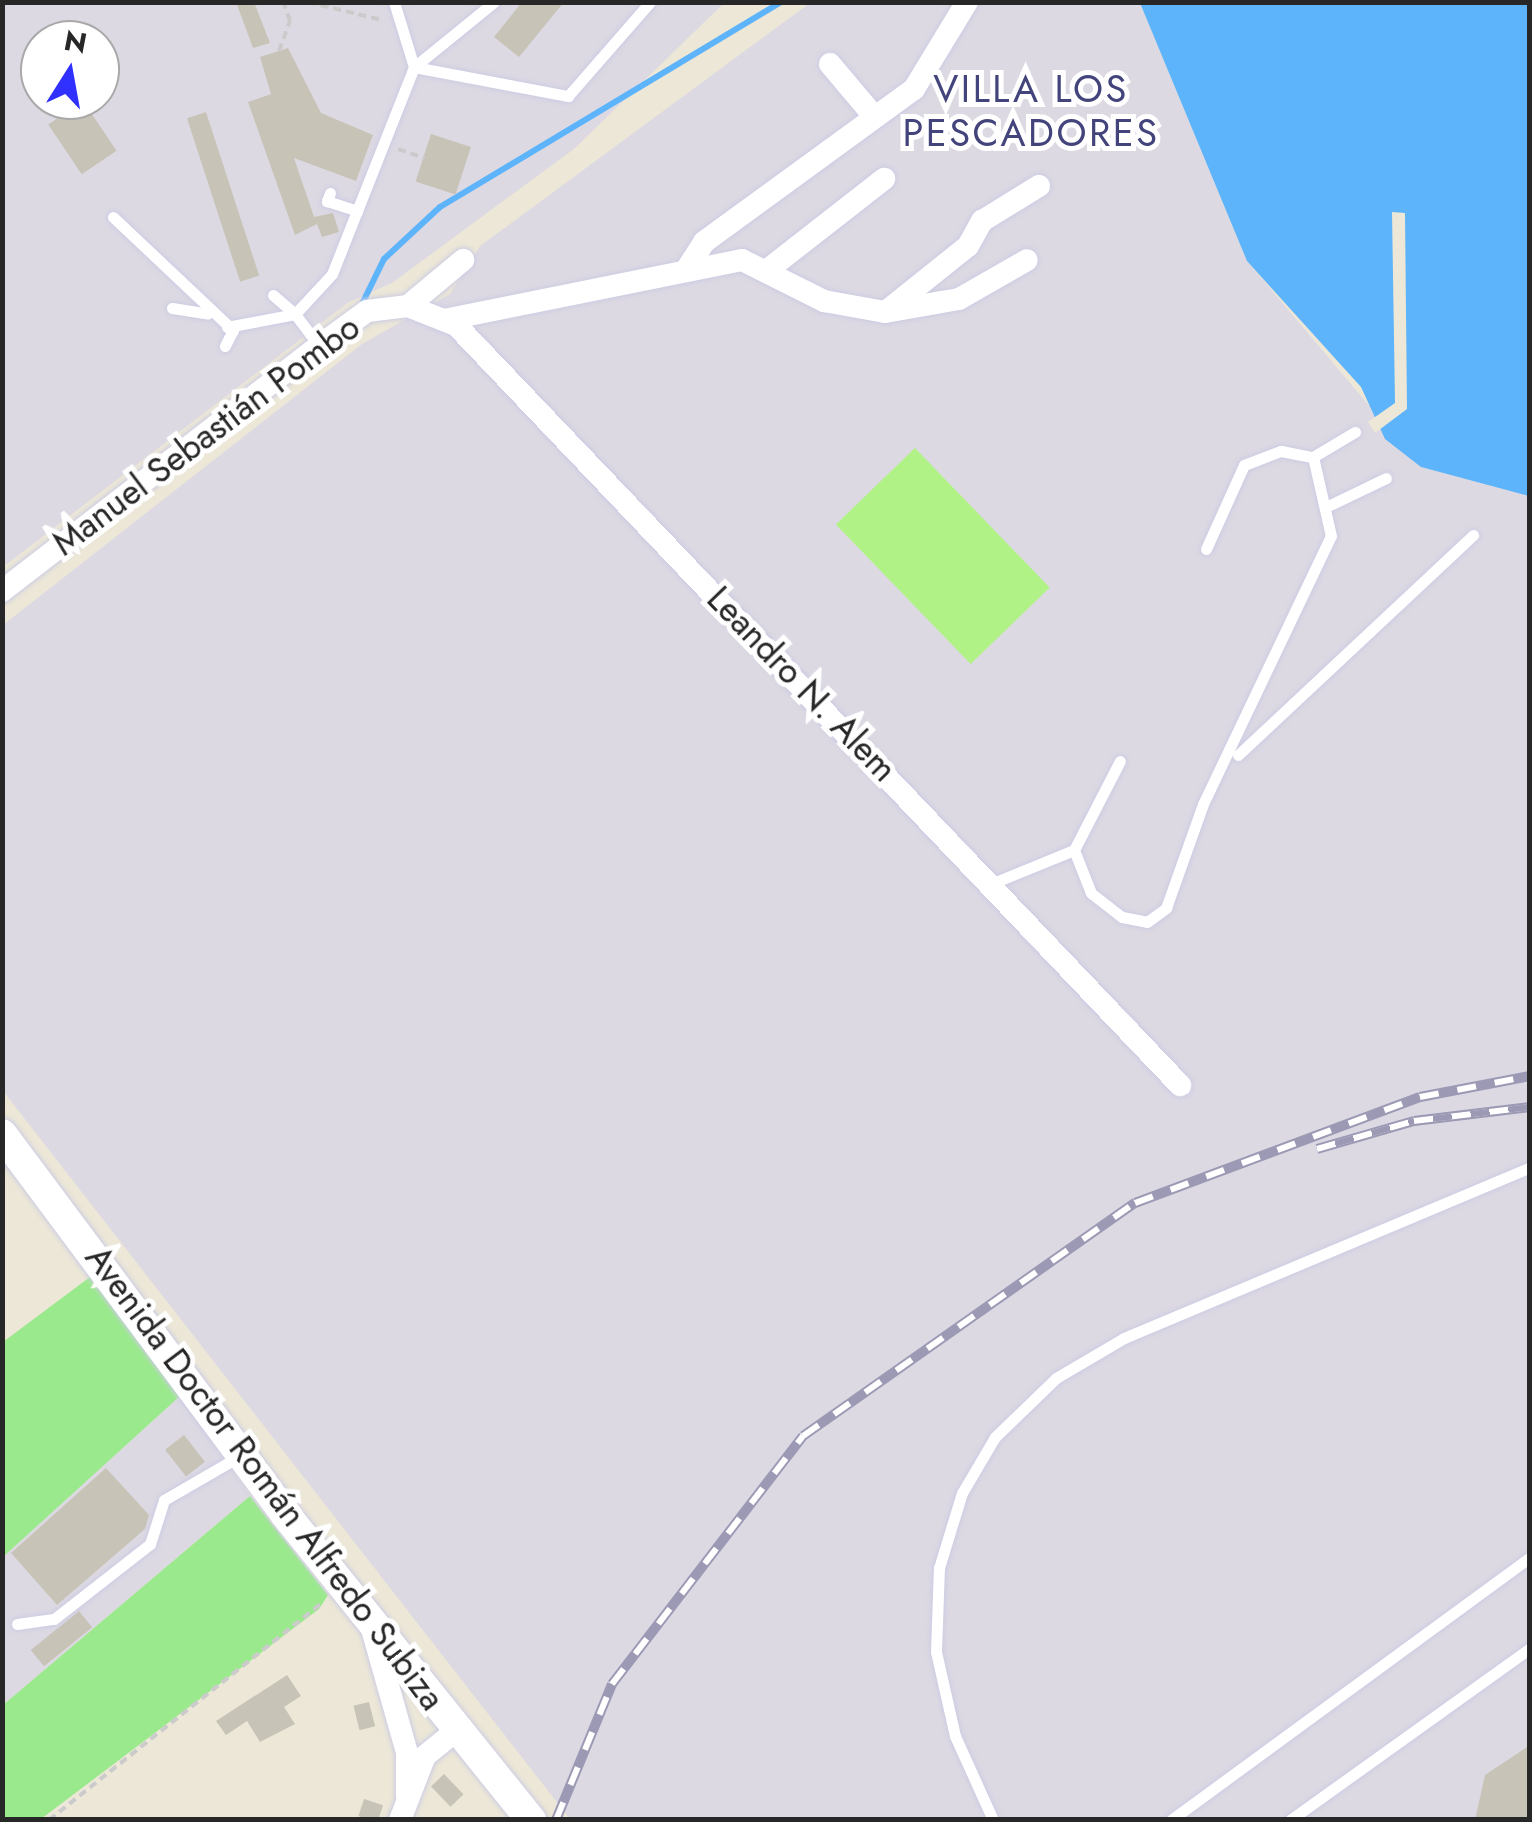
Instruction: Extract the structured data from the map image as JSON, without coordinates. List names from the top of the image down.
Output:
{
  "streets": {
    "main road": ["Avenida Doctor Román Alfredo Subiza"],
    "street": ["Manuel Sebastián Pombo", "Leandro N. Alem"]
  },
  "crossings": [
    ["Manuel Sebastián Pombo", "Leandro N. Alem"]
  ],
  "districts": ["VILLA LOS PESCADORES"],
  "north": "top"
}
